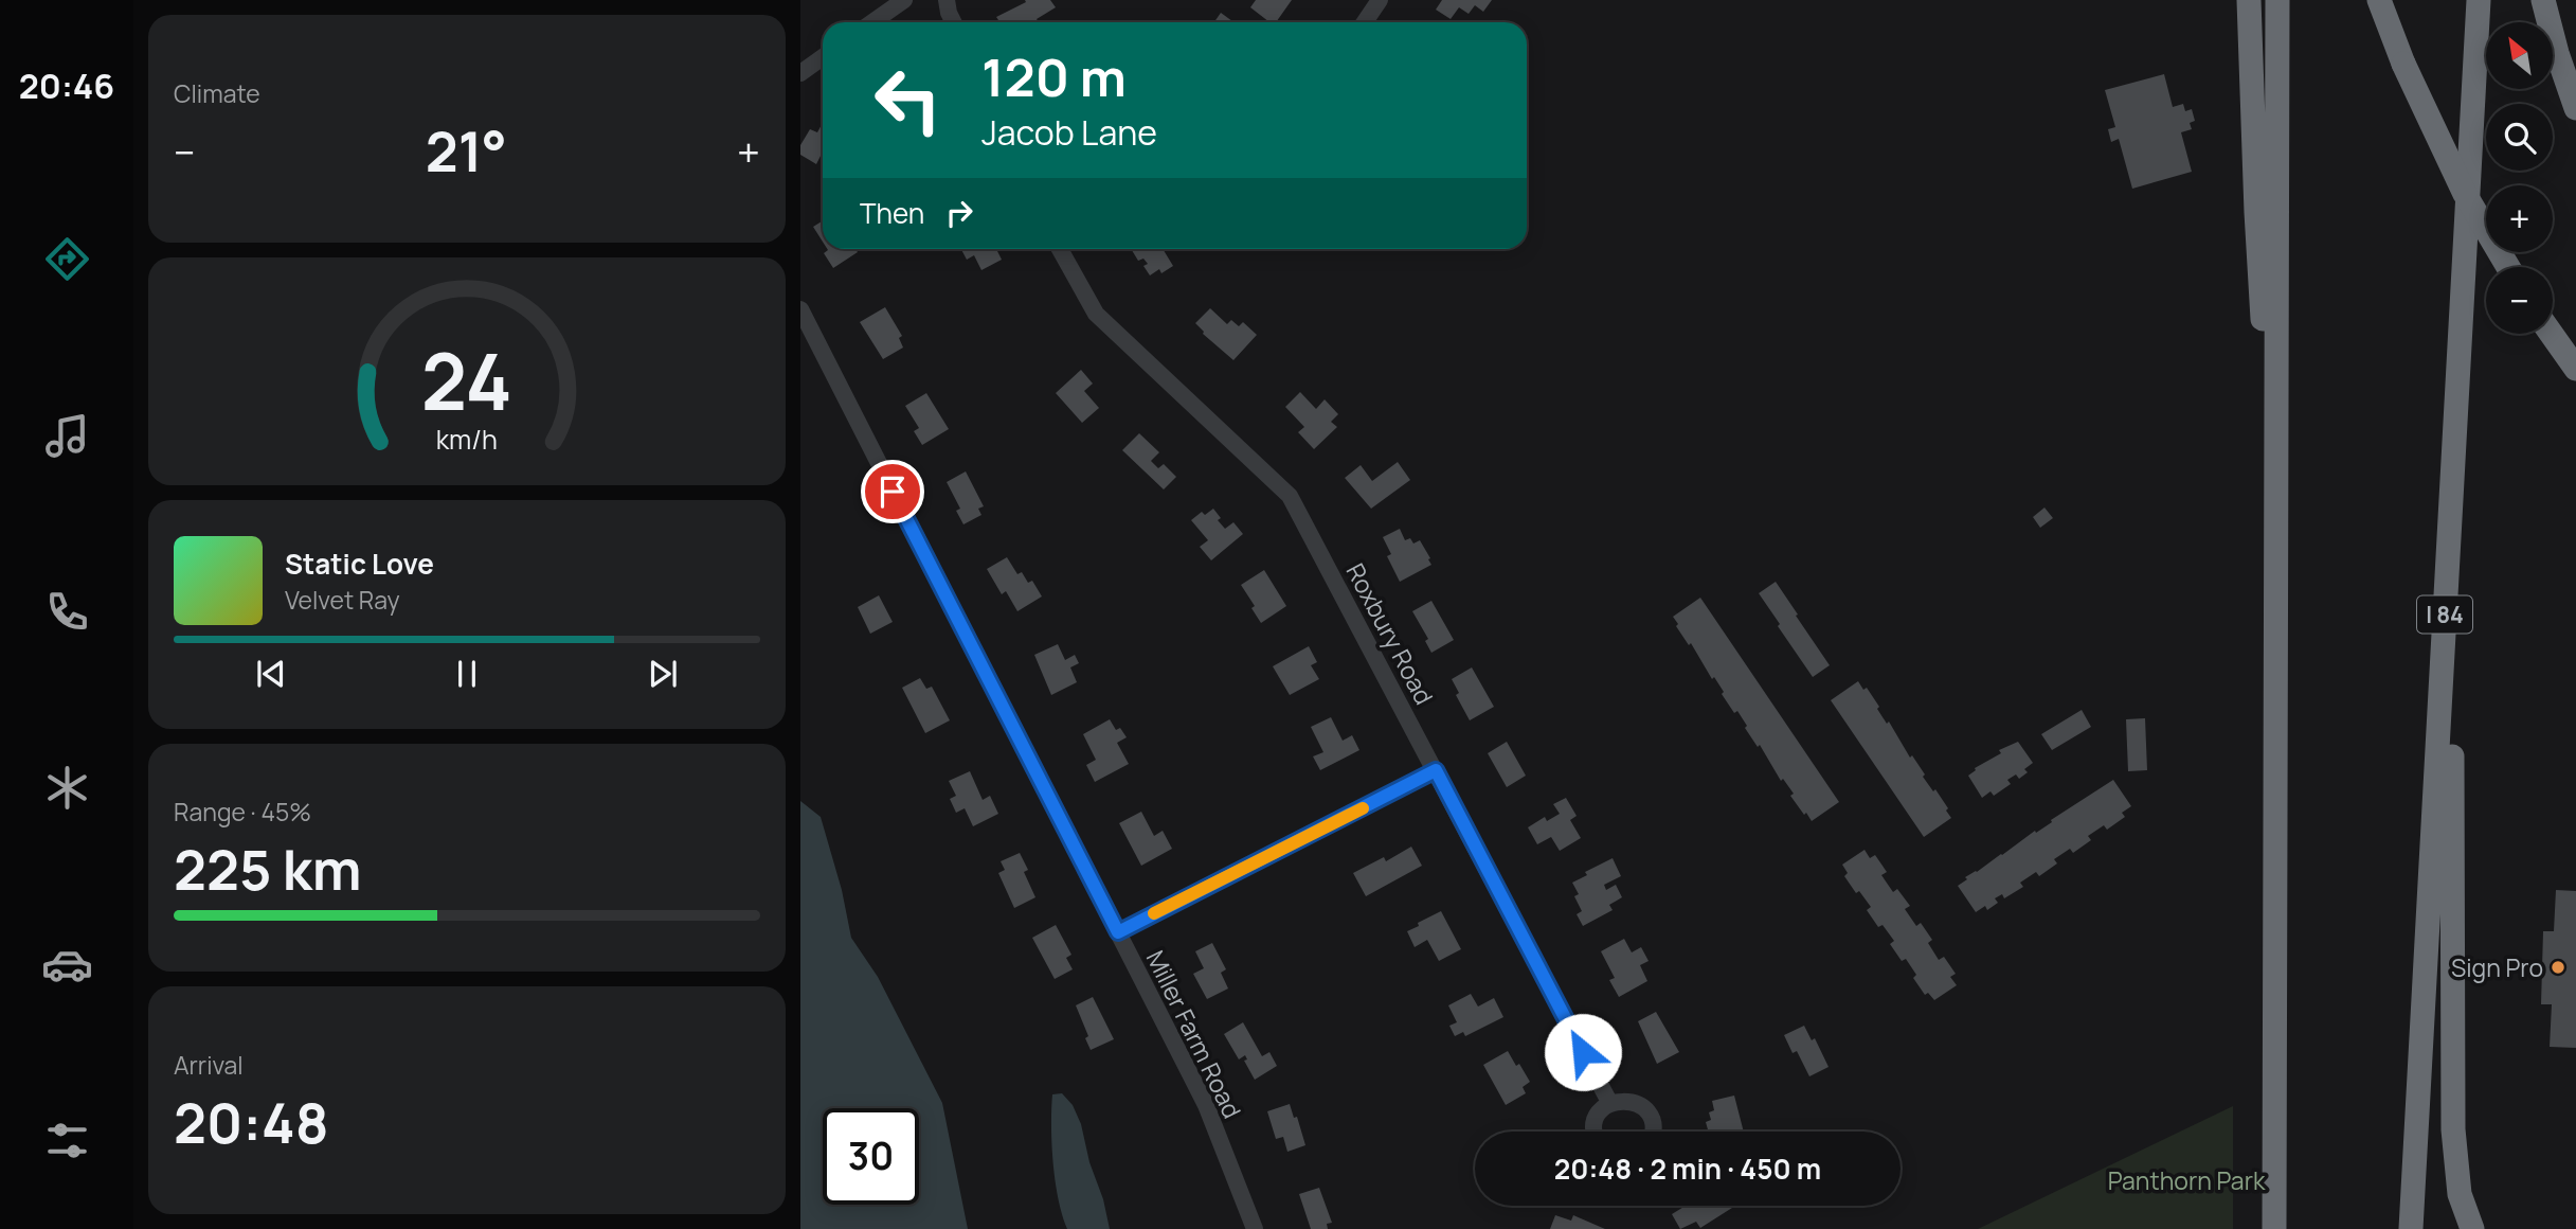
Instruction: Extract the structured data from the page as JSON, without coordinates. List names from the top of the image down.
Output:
{
  "streets": {
    "highway": ["I 84"],
    "street": ["Roxbury Road", "Miller Farm Road"]
  },
  "parks": ["Panthorn Park"],
  "places": ["Sign Pro"],
  "north": "top left",
  "page": {
    "tabs": "20:46",
    "tile": [
      "Climate",
      ["Range · 45%", "225 km"],
      ["Arrival", "20:48"]
    ],
    "map_buttons": ["+", "−"],
    "turn": ["120 m", "Jacob Lane"],
    "heat": ["−", "21°", "+"],
    "then": "Then",
    "song": ["Static Love", "Velvet Ray"],
    "limit": "30",
    "trip": "20:48 · 2 min · 450 m",
    "gauge": ["24", "km/h"]
  }
}
